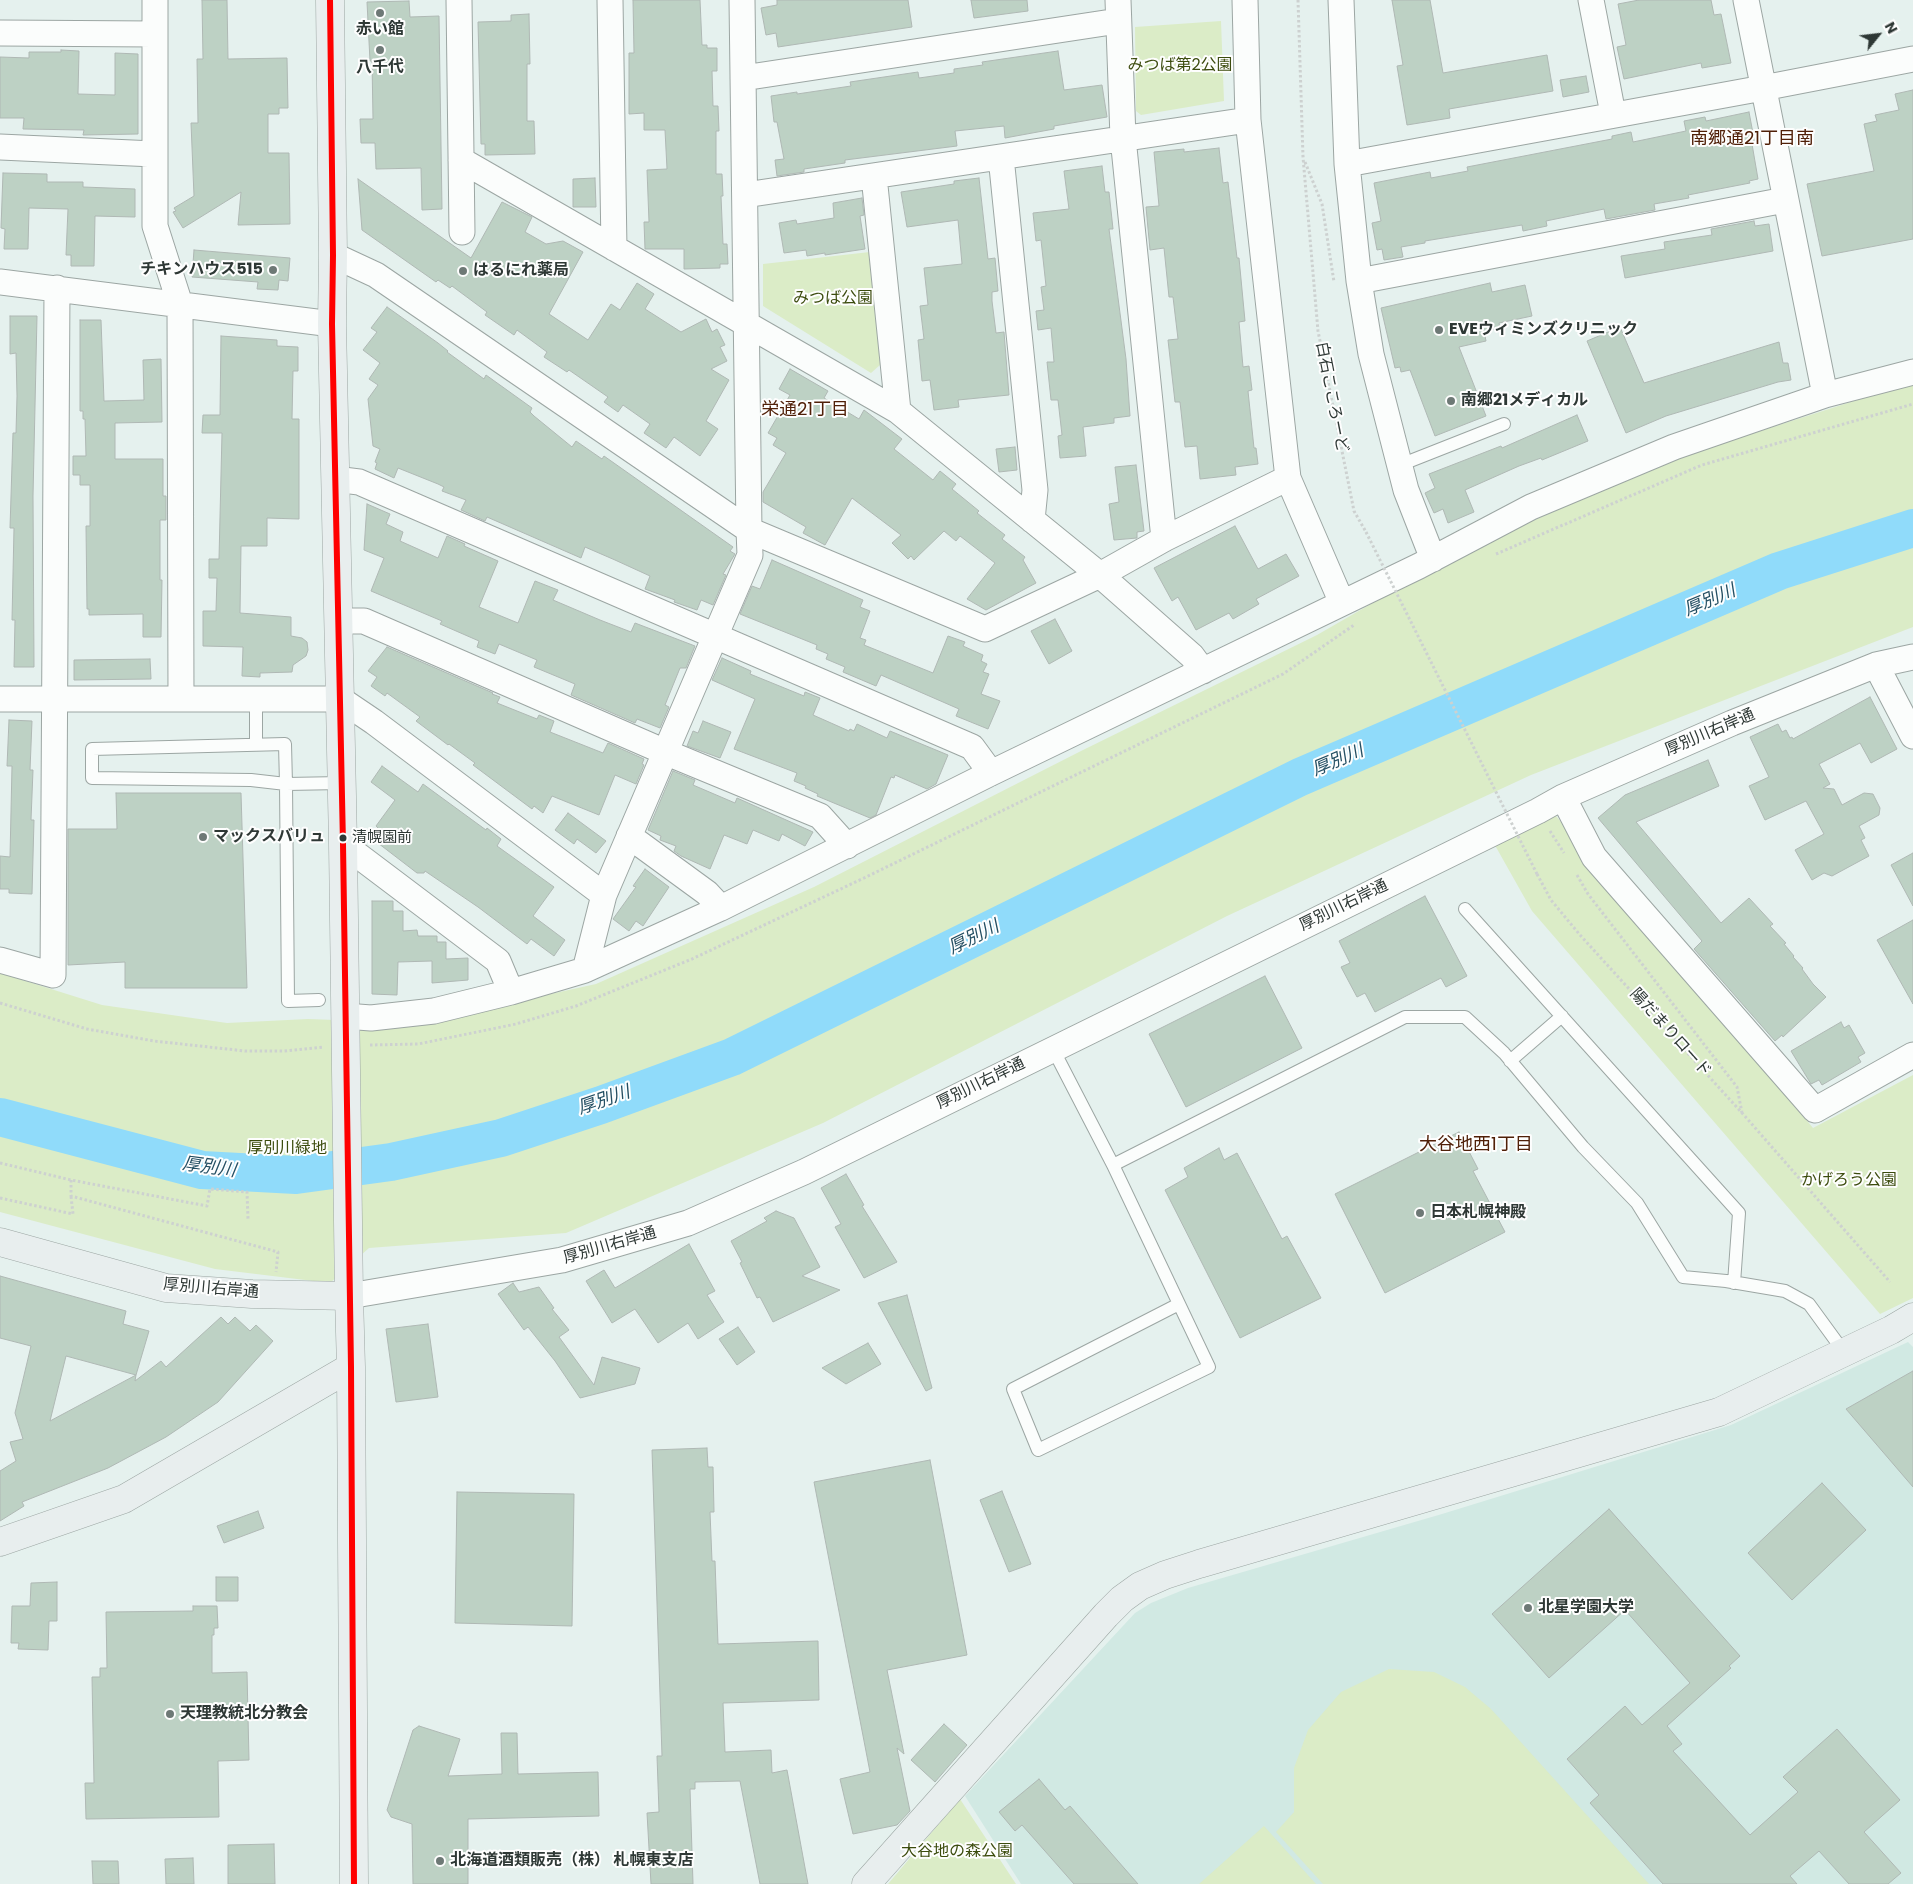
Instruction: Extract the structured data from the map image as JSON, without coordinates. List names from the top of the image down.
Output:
{
  "streets": {
    "street": ["厚別川右岸通"],
    "path": ["白石こころーど", "陽だまりロード"]
  },
  "crossings": [
    ["白石こころーど", "陽だまりロード"]
  ],
  "districts": ["南郷通21丁目南", "栄通21丁目", "大谷地西1丁目"],
  "water": ["厚別川"],
  "parks": [
    "みつば第2公園",
    "みつば公園",
    "厚別川緑地",
    "かげろう公園",
    "大谷地の森公園"
  ],
  "places": [
    "赤い館",
    "八千代",
    "チキンハウス515",
    "はるにれ薬局",
    "EVEウィミンズクリニック",
    "南郷21メディカル",
    "マックスバリュ",
    "清幌園前",
    "日本札幌神殿",
    "北星学園大学",
    "天理教統北分教会",
    "北海道酒類販売（株） 札幌東支店"
  ],
  "north": "top right"
}
